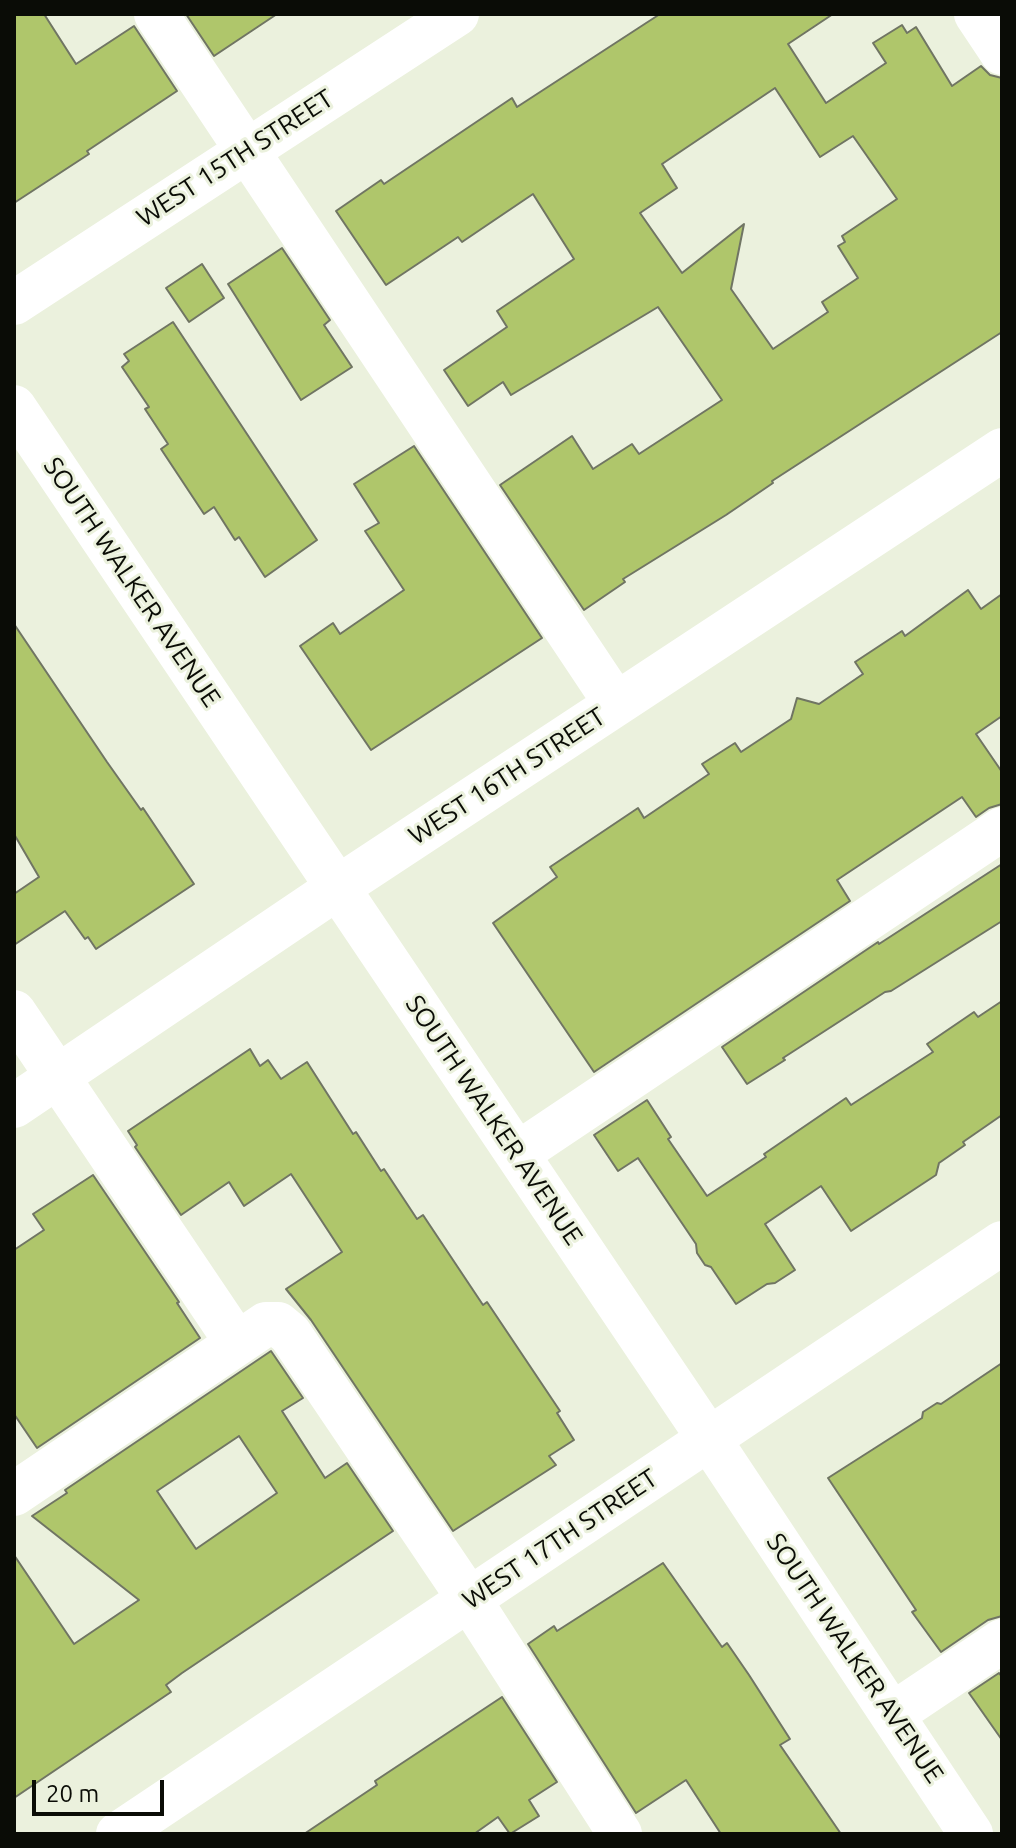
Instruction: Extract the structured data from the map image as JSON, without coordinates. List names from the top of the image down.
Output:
{
  "streets": {
    "street": [
      "WEST 15TH STREET",
      "SOUTH WALKER AVENUE",
      "WEST 16TH STREET",
      "WEST 17TH STREET"
    ]
  },
  "crossings": [
    ["SOUTH WALKER AVENUE", "WEST 16TH STREET"],
    ["SOUTH WALKER AVENUE", "WEST 17TH STREET"]
  ],
  "scale_bar": "20 m"
}
